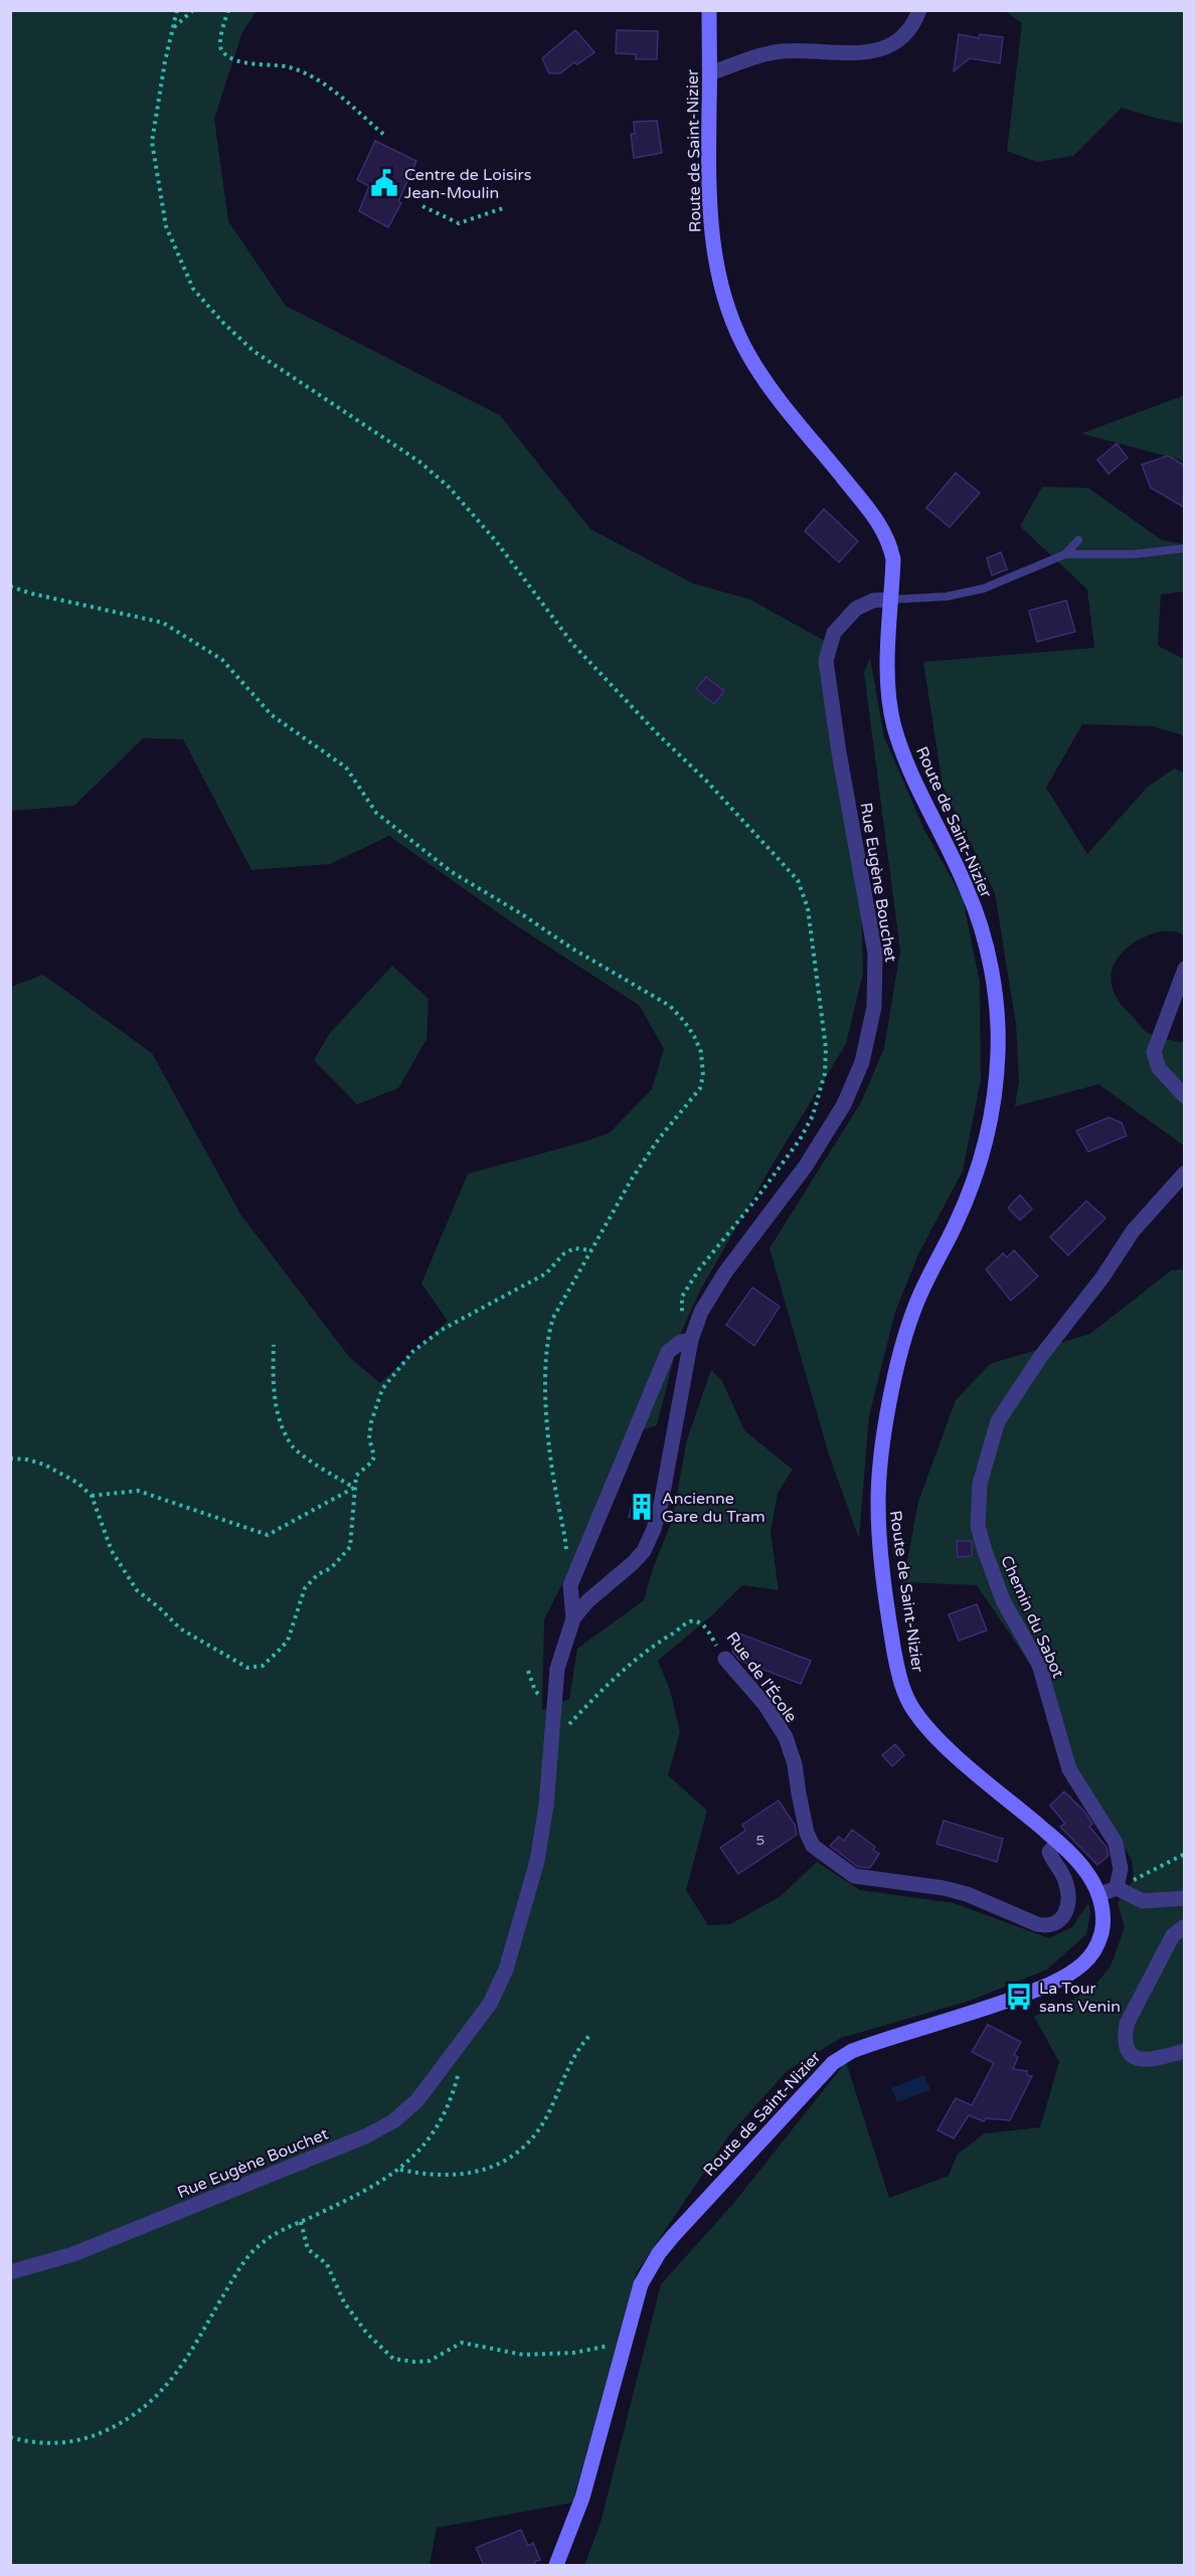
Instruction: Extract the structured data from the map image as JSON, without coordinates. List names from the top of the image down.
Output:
{
  "streets": {
    "main road": ["Route de Saint-Nizier"],
    "street": ["Rue Eugène Bouchet", "Chemin du Sabot", "Rue de l'École"]
  },
  "crossings": [
    ["Route de Saint-Nizier", "Rue Eugène Bouchet"],
    ["Route de Saint-Nizier", "Rue de l'École"],
    ["Rue Eugène Bouchet", "Rue de l'École"]
  ],
  "places": {
    "public building": ["Centre de Loisirs Jean-Moulin"],
    "building": ["Ancienne Gare du Tram"],
    "bus stop": ["La Tour sans Venin"]
  },
  "house_numbers": ["5"]
}
